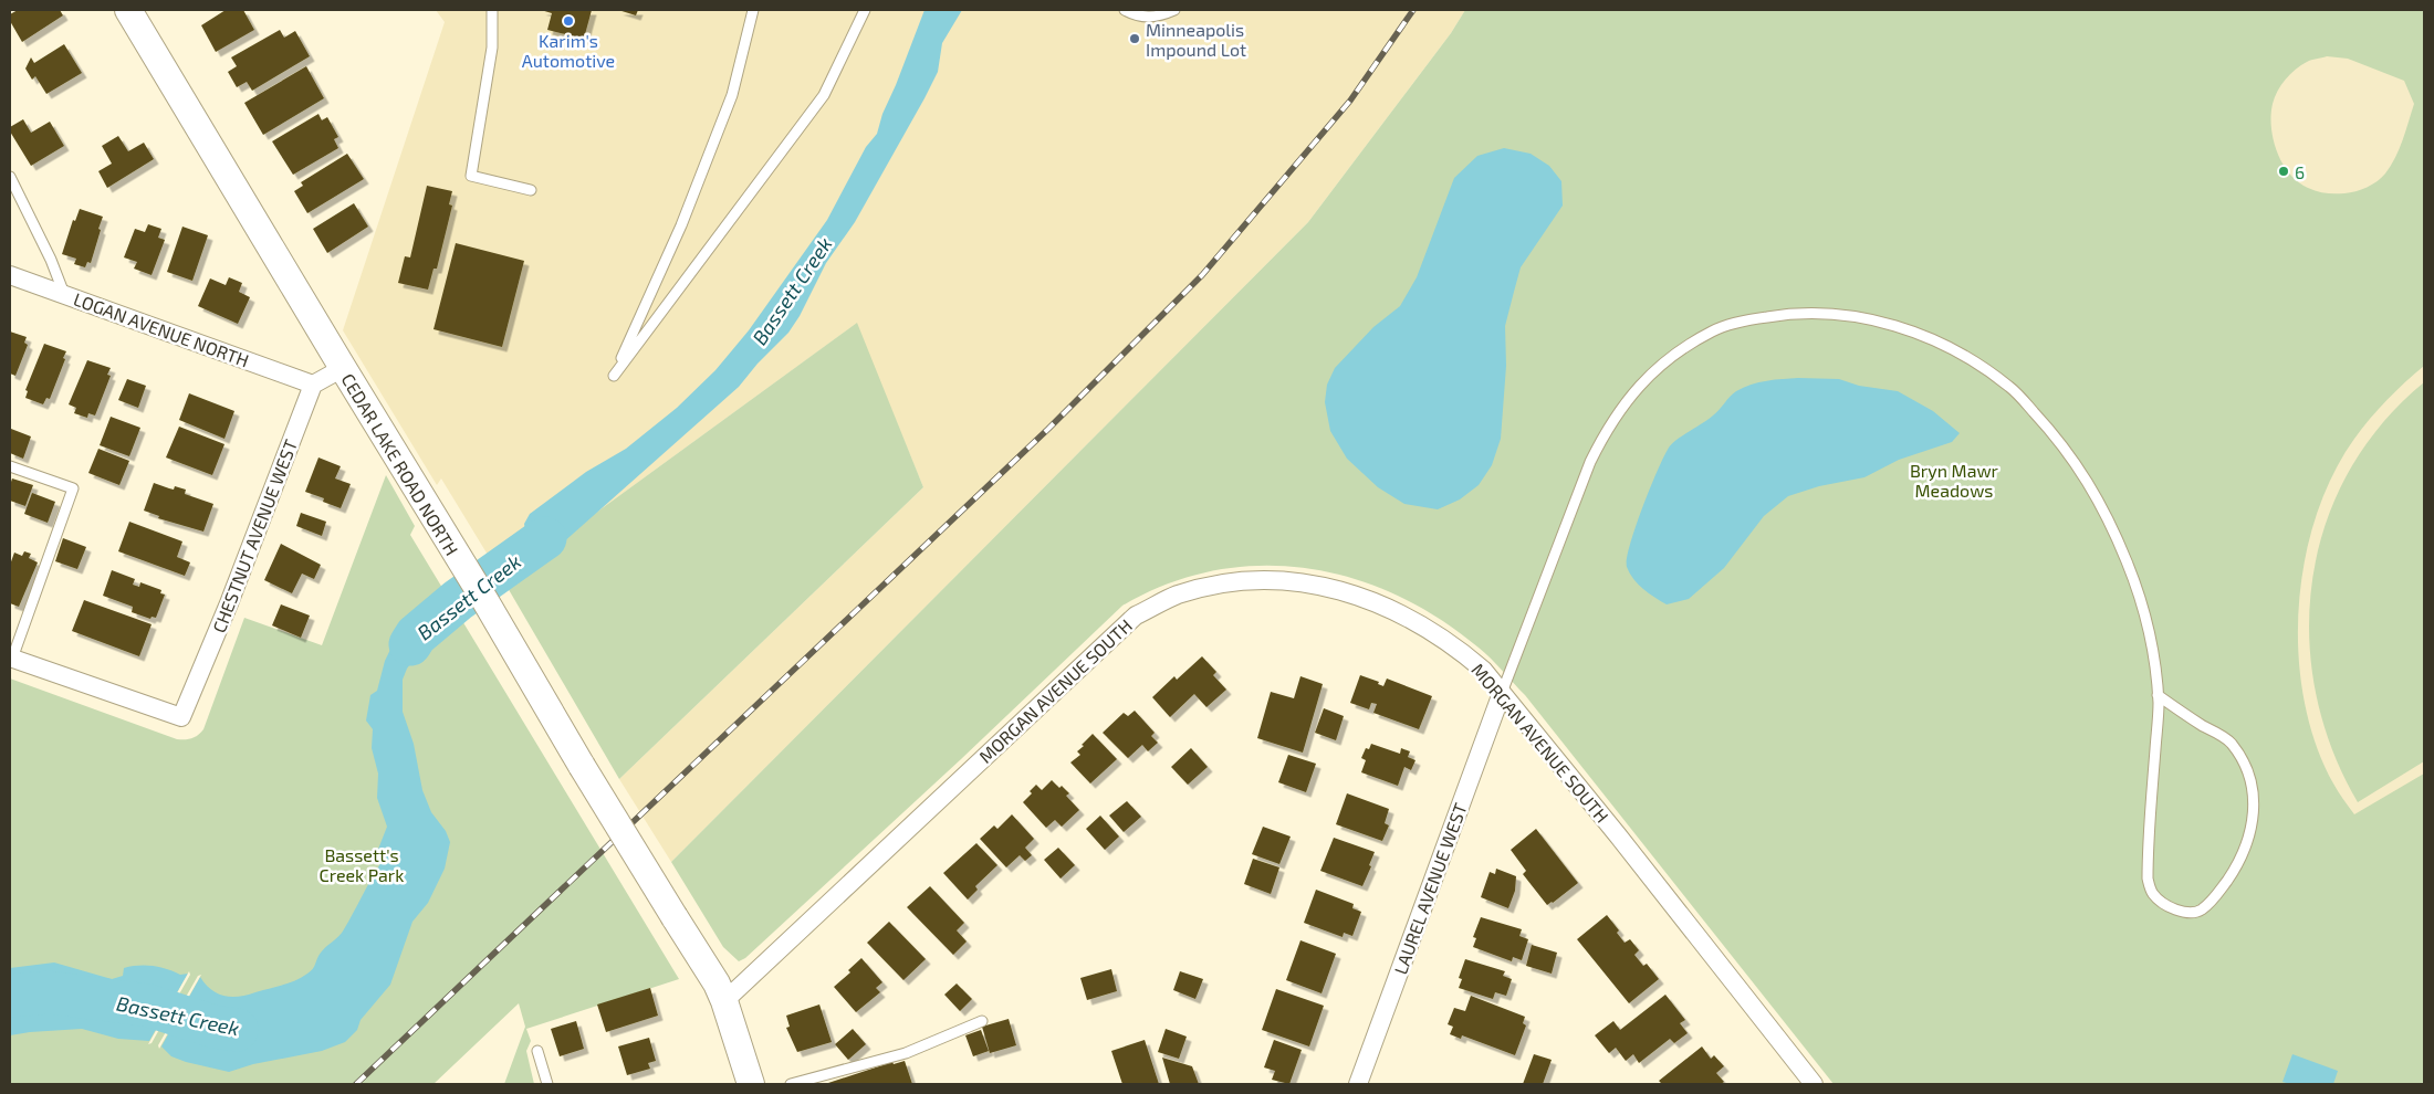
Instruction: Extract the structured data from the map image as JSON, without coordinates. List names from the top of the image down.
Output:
{
  "streets": {
    "street": [
      "LOGAN AVENUE NORTH",
      "CEDAR LAKE ROAD NORTH",
      "CHESTNUT AVENUE WEST",
      "MORGAN AVENUE SOUTH",
      "LAUREL AVENUE WEST"
    ]
  },
  "crossings": [
    ["LOGAN AVENUE NORTH", "CHESTNUT AVENUE WEST"],
    ["CEDAR LAKE ROAD NORTH", "MORGAN AVENUE SOUTH"],
    ["MORGAN AVENUE SOUTH", "LAUREL AVENUE WEST"]
  ],
  "water": ["Bassett Creek"],
  "parks": ["Bryn Mawr Meadows", "Bassett's Creek Park"],
  "places": ["Karim's Automotive", "Minneapolis Impound Lot", "6"]
}
